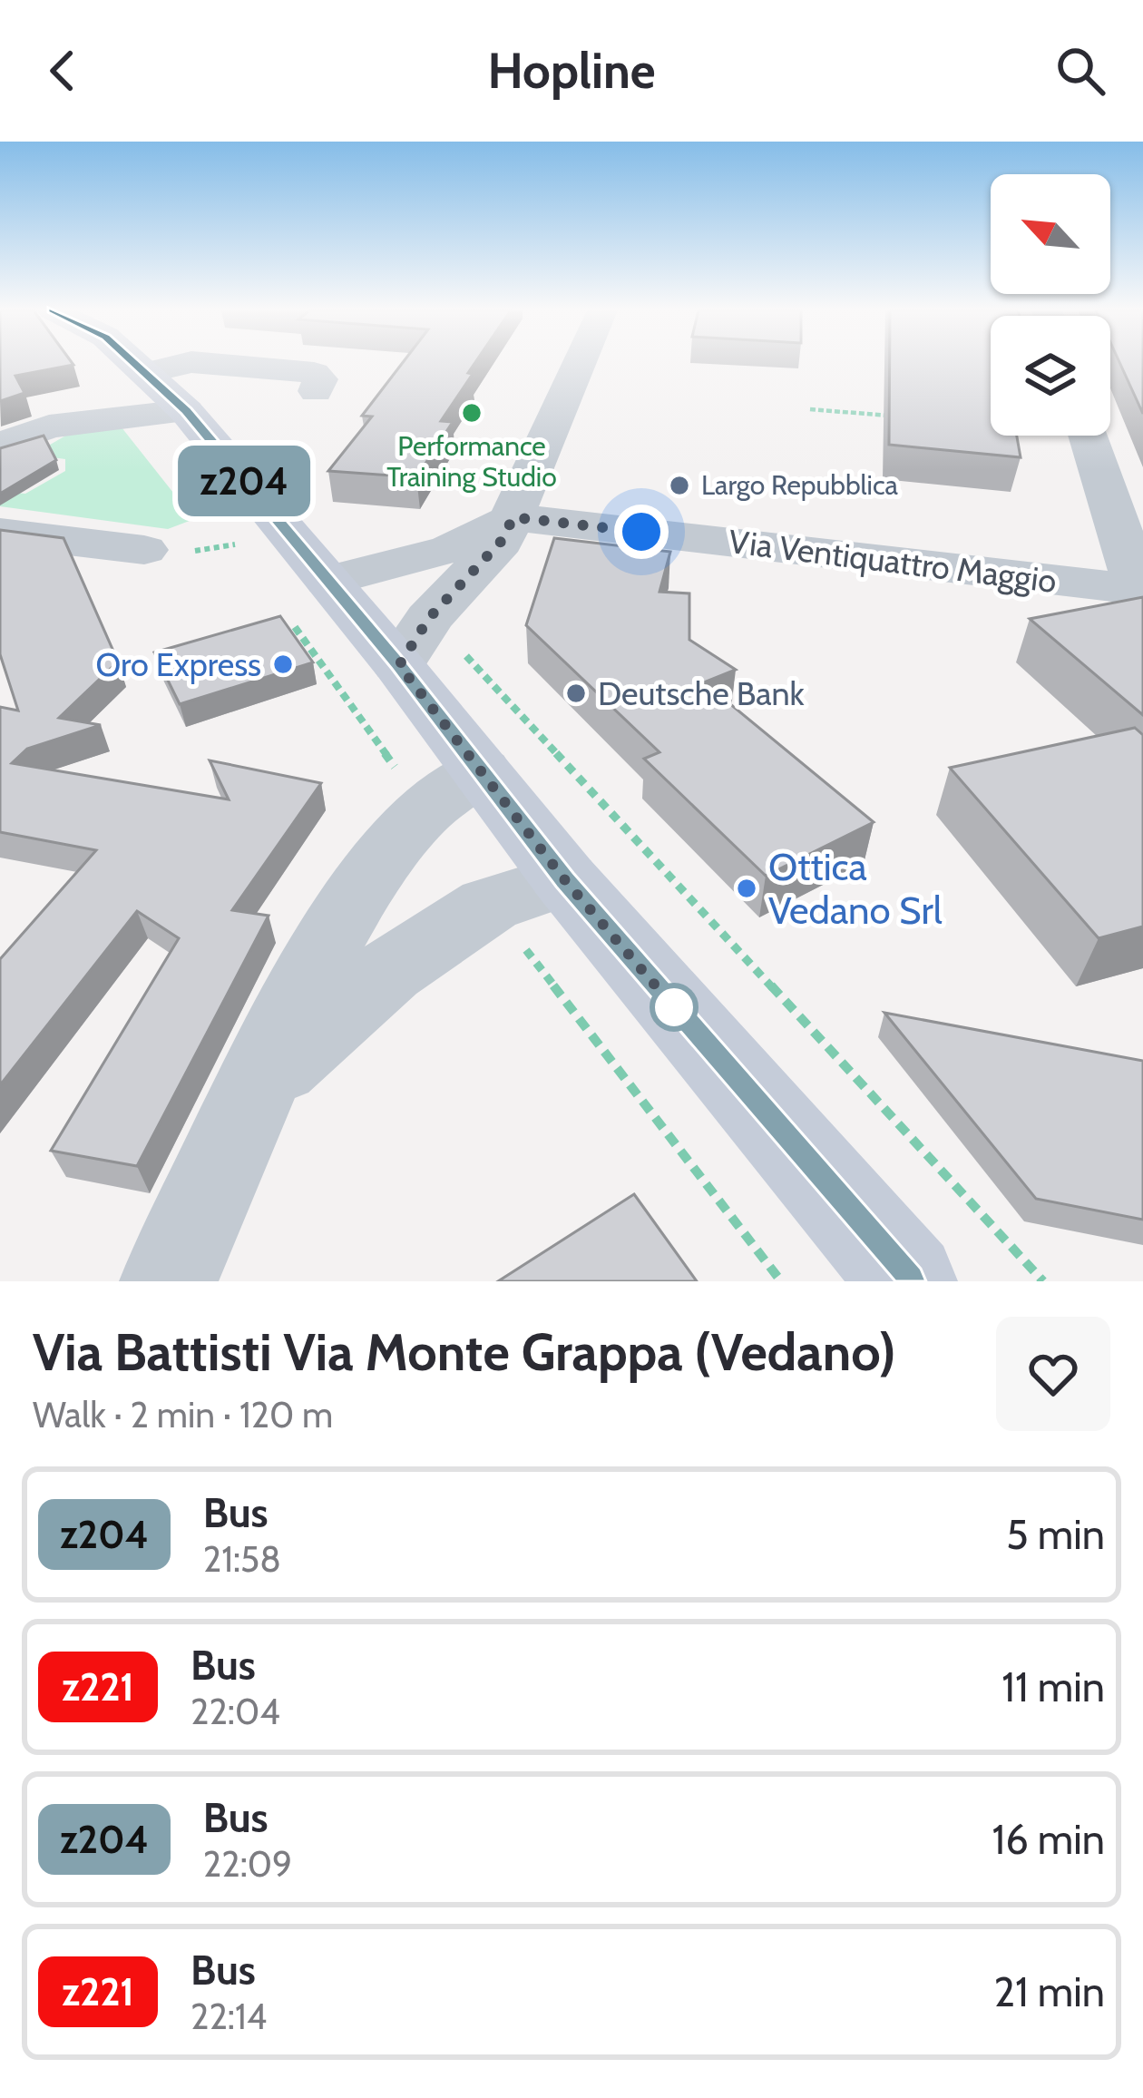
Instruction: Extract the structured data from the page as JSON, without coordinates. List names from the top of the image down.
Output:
{
  "streets": {
    "street": ["Via Ventiquattro Maggio"]
  },
  "places": [
    "Performance Training Studio",
    "Largo Repubblica",
    "Oro Express",
    "Deutsche Bank",
    "Ottica Vedano Srl"
  ],
  "lines": ["bus line z204"],
  "north": "top left",
  "page": {
    "header": "Hopline",
    "on_map": "z204",
    "heading": ["Via Battisti Via Monte Grappa (Vedano)", "Walk · 2 min · 120 m"],
    "list": [
      {
        "mark": "z204",
        "name": "Bus",
        "note": "21:58",
        "value": "5 min"
      },
      {
        "mark": "z221",
        "name": "Bus",
        "note": "22:04",
        "value": "11 min"
      },
      {
        "mark": "z204",
        "name": "Bus",
        "note": "22:09",
        "value": "16 min"
      },
      {
        "mark": "z221",
        "name": "Bus",
        "note": "22:14",
        "value": "21 min"
      }
    ]
  }
}
